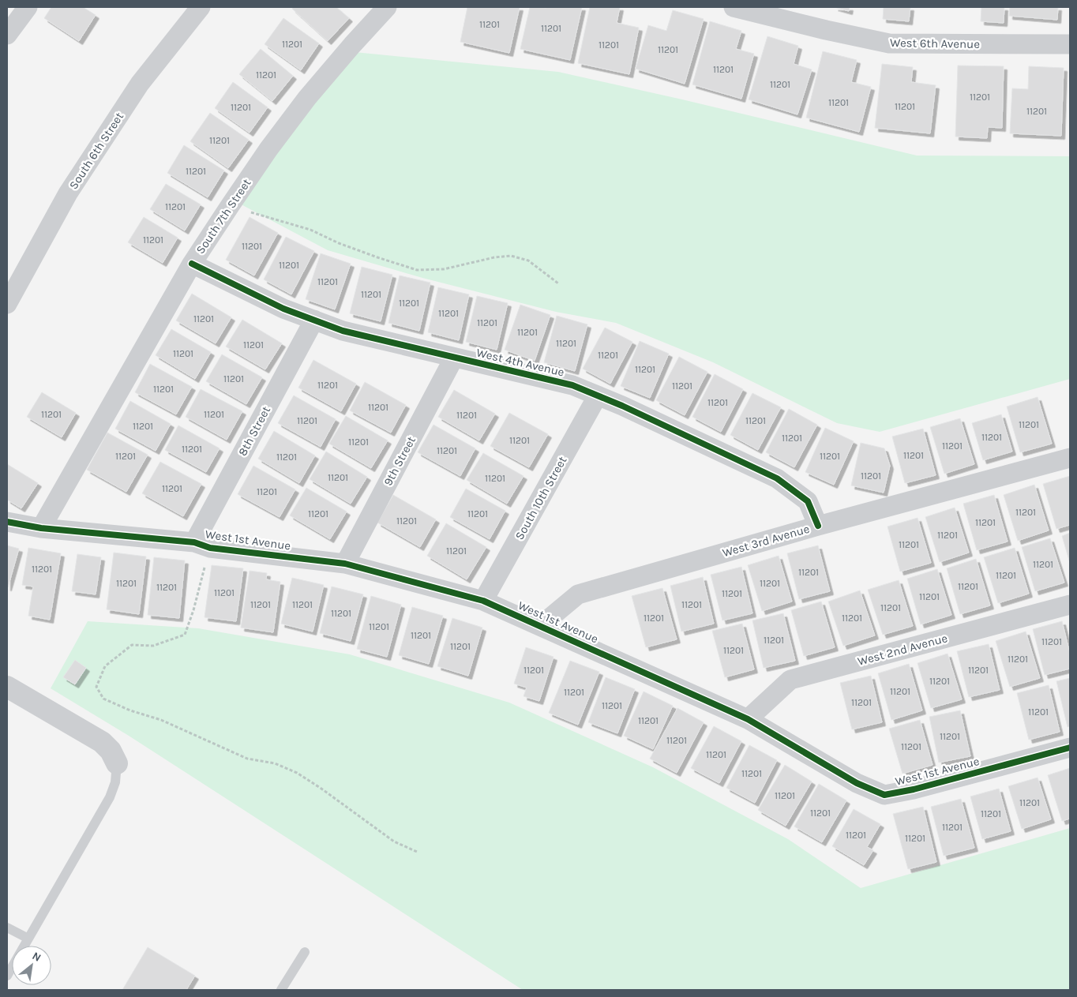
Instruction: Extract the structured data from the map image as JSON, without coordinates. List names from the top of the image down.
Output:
{
  "streets": {
    "street": [
      "West 6th Avenue",
      "South 6th Street",
      "South 7th Street",
      "West 4th Avenue",
      "8th Street",
      "9th Street",
      "South 10th Street",
      "West 1st Avenue",
      "West 3rd Avenue",
      "West 2nd Avenue"
    ]
  },
  "crossings": [
    ["South 7th Street", "West 4th Avenue"],
    ["South 7th Street", "West 1st Avenue"],
    ["West 4th Avenue", "8th Street"],
    ["West 4th Avenue", "9th Street"],
    ["West 4th Avenue", "South 10th Street"],
    ["West 4th Avenue", "West 3rd Avenue"],
    ["8th Street", "West 1st Avenue"],
    ["9th Street", "West 1st Avenue"],
    ["South 10th Street", "West 1st Avenue"],
    ["West 1st Avenue", "West 3rd Avenue"],
    ["West 1st Avenue", "West 2nd Avenue"]
  ],
  "house_numbers": [
    "11201",
    "11201",
    "11201",
    "11201",
    "11201",
    "11201",
    "11201",
    "11201",
    "11201",
    "11201",
    "11201",
    "11201",
    "11201",
    "11201",
    "11201",
    "11201",
    "11201",
    "11201",
    "11201",
    "11201",
    "11201",
    "11201",
    "11201",
    "11201",
    "11201",
    "11201",
    "11201",
    "11201",
    "11201",
    "11201",
    "11201",
    "11201",
    "11201",
    "11201",
    "11201",
    "11201",
    "11201",
    "11201",
    "11201",
    "11201",
    "11201",
    "11201",
    "11201",
    "11201",
    "11201",
    "11201",
    "11201",
    "11201",
    "11201",
    "11201",
    "11201",
    "11201",
    "11201",
    "11201",
    "11201",
    "11201",
    "11201",
    "11201",
    "11201",
    "11201",
    "11201",
    "11201",
    "11201",
    "11201",
    "11201",
    "11201",
    "11201",
    "11201",
    "11201",
    "11201",
    "11201",
    "11201",
    "11201",
    "11201",
    "11201",
    "11201",
    "11201",
    "11201",
    "11201",
    "11201",
    "11201",
    "11201",
    "11201",
    "11201",
    "11201",
    "11201",
    "11201",
    "11201",
    "11201",
    "11201",
    "11201",
    "11201",
    "11201",
    "11201",
    "11201",
    "11201",
    "11201",
    "11201",
    "11201",
    "11201",
    "11201",
    "11201",
    "11201",
    "11201",
    "11201",
    "11201",
    "11201",
    "11201",
    "11201",
    "11201",
    "11201",
    "11201",
    "11201",
    "11201"
  ],
  "north": "top right"
}
